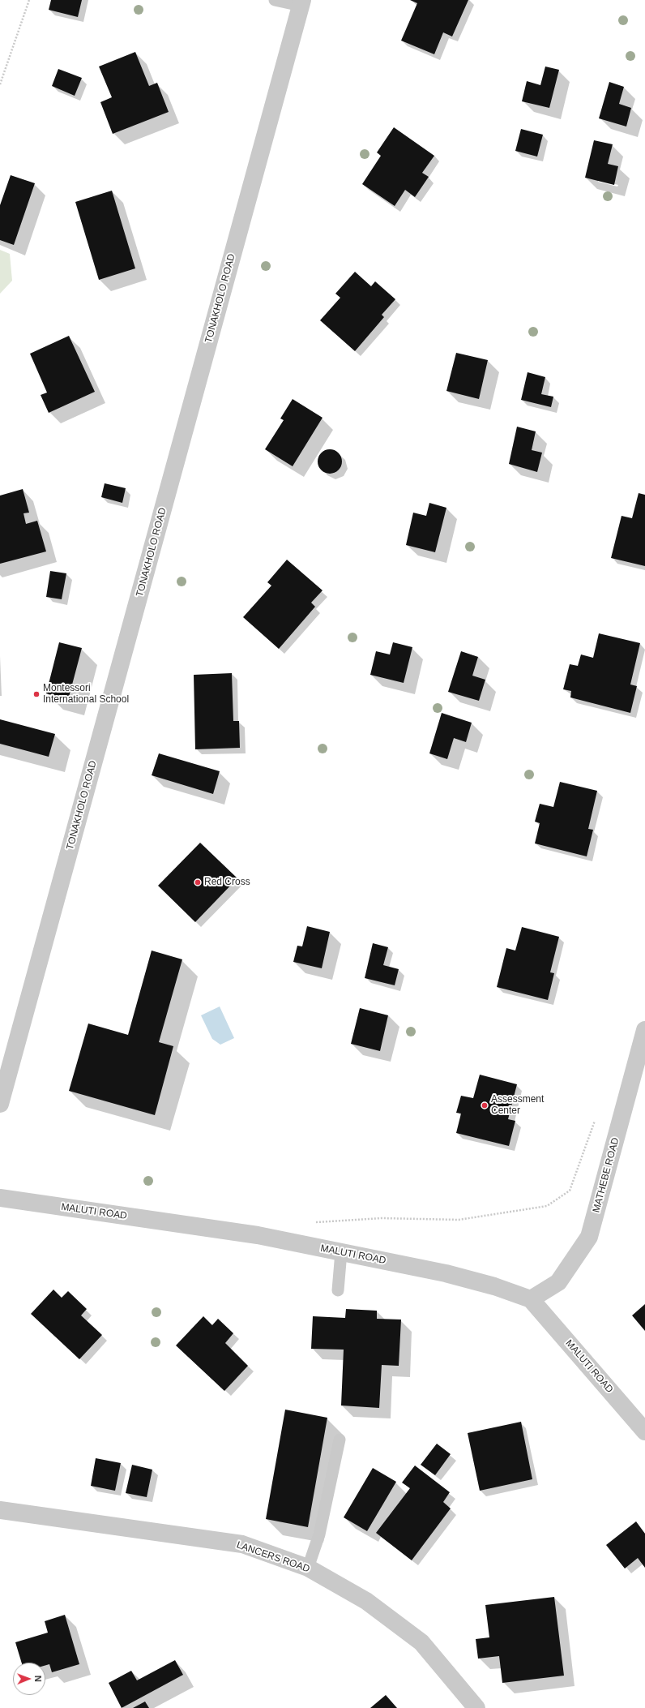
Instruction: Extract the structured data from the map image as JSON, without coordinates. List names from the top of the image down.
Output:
{
  "streets": {
    "street": [
      "TONAKHOLO ROAD",
      "MATHEBE ROAD",
      "MALUTI ROAD",
      "LANCERS ROAD"
    ]
  },
  "crossings": [
    ["MATHEBE ROAD", "MALUTI ROAD"]
  ],
  "places": ["Montessori International School", "Red Cross", "Assessment Center"],
  "north": "right"
}
